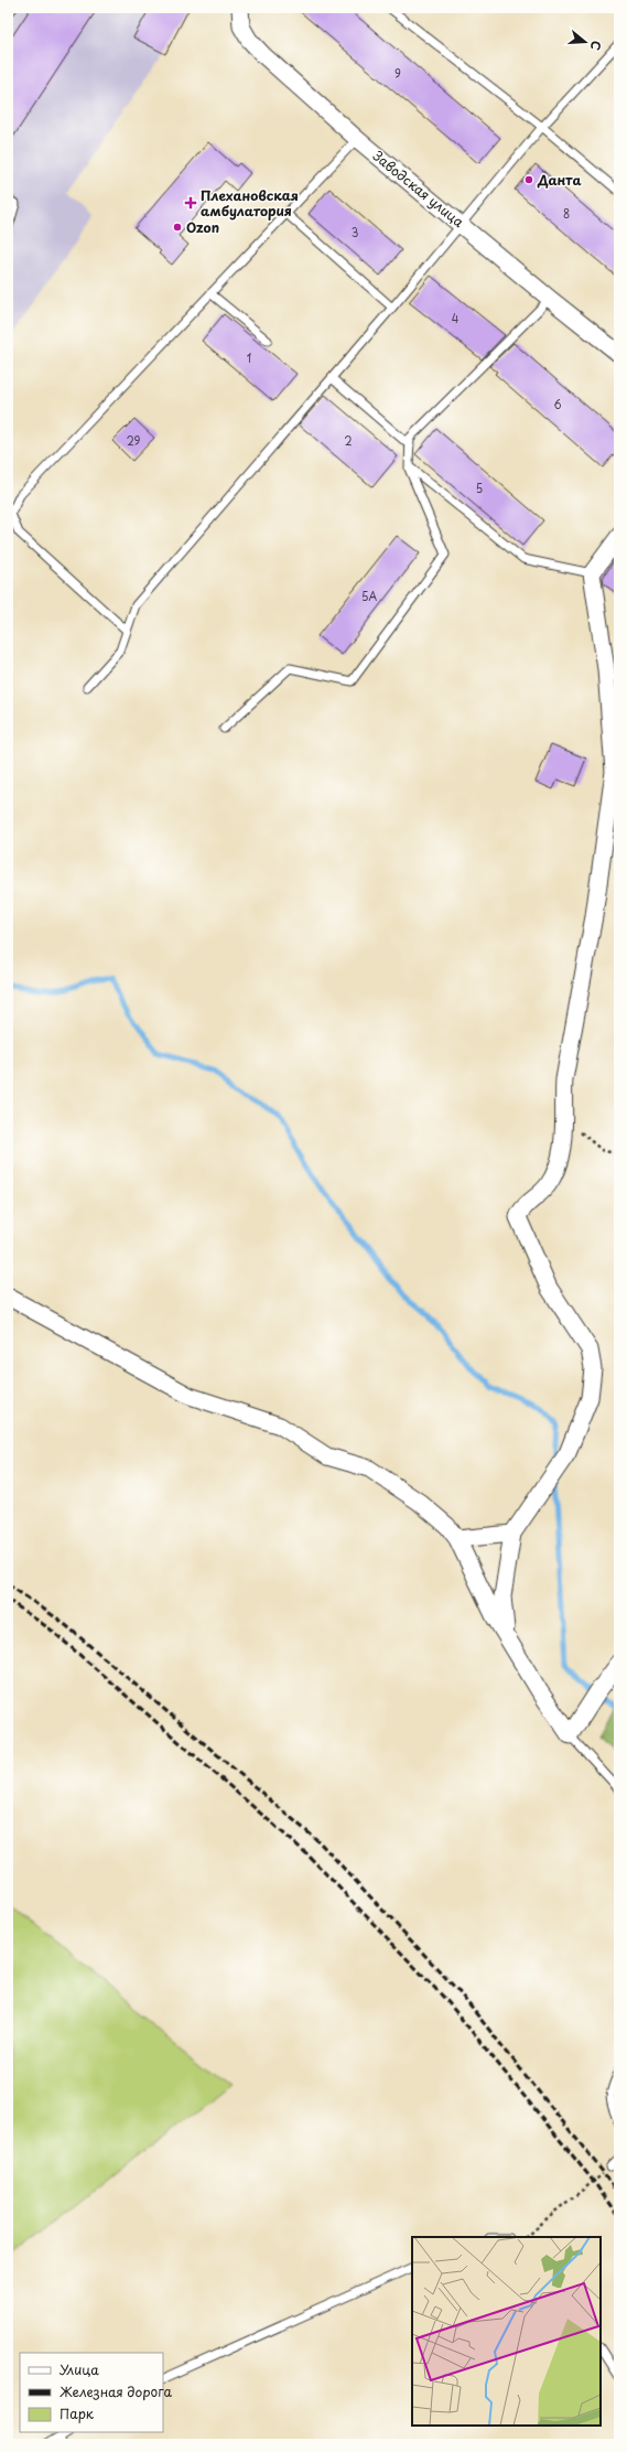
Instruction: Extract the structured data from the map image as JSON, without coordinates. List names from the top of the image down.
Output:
{
  "streets": {
    "street": ["Заводская улица"]
  },
  "places": {
    "other": ["Данта", "Ozon"],
    "health": ["Плехановская амбулатория"]
  },
  "house_numbers": [
    "9",
    "8",
    "3",
    "4",
    "1",
    "6",
    "29",
    "2",
    "5",
    "5А"
  ],
  "legend": ["Улица", "Железная дорога", "Парк"],
  "north": "right"
}
